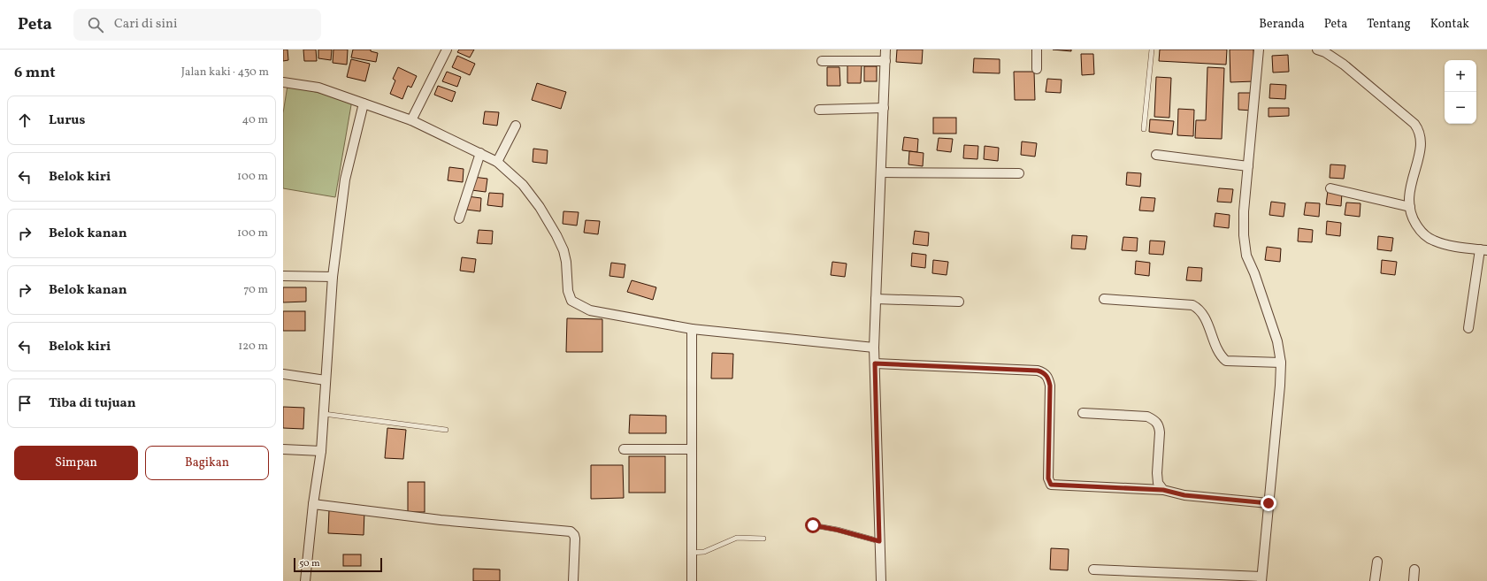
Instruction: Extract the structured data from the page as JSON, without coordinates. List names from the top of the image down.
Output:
{
  "scale_bar": "50 m",
  "page": {
    "header": "Peta",
    "search": "Cari di sini",
    "nav": [
      "Beranda",
      "Peta",
      "Tentang",
      "Kontak"
    ],
    "heading": ["6 mnt", "Jalan kaki · 430 m"],
    "map_buttons": ["+", "−"],
    "list": [
      ["Lurus", "40 m"],
      ["Belok kiri", "100 m"],
      ["Belok kanan", "100 m"],
      ["Belok kanan", "70 m"],
      ["Belok kiri", "120 m"],
      "Tiba di tujuan"
    ],
    "buttons": ["Simpan", "Bagikan"],
    "scale": "50 m"
  }
}
